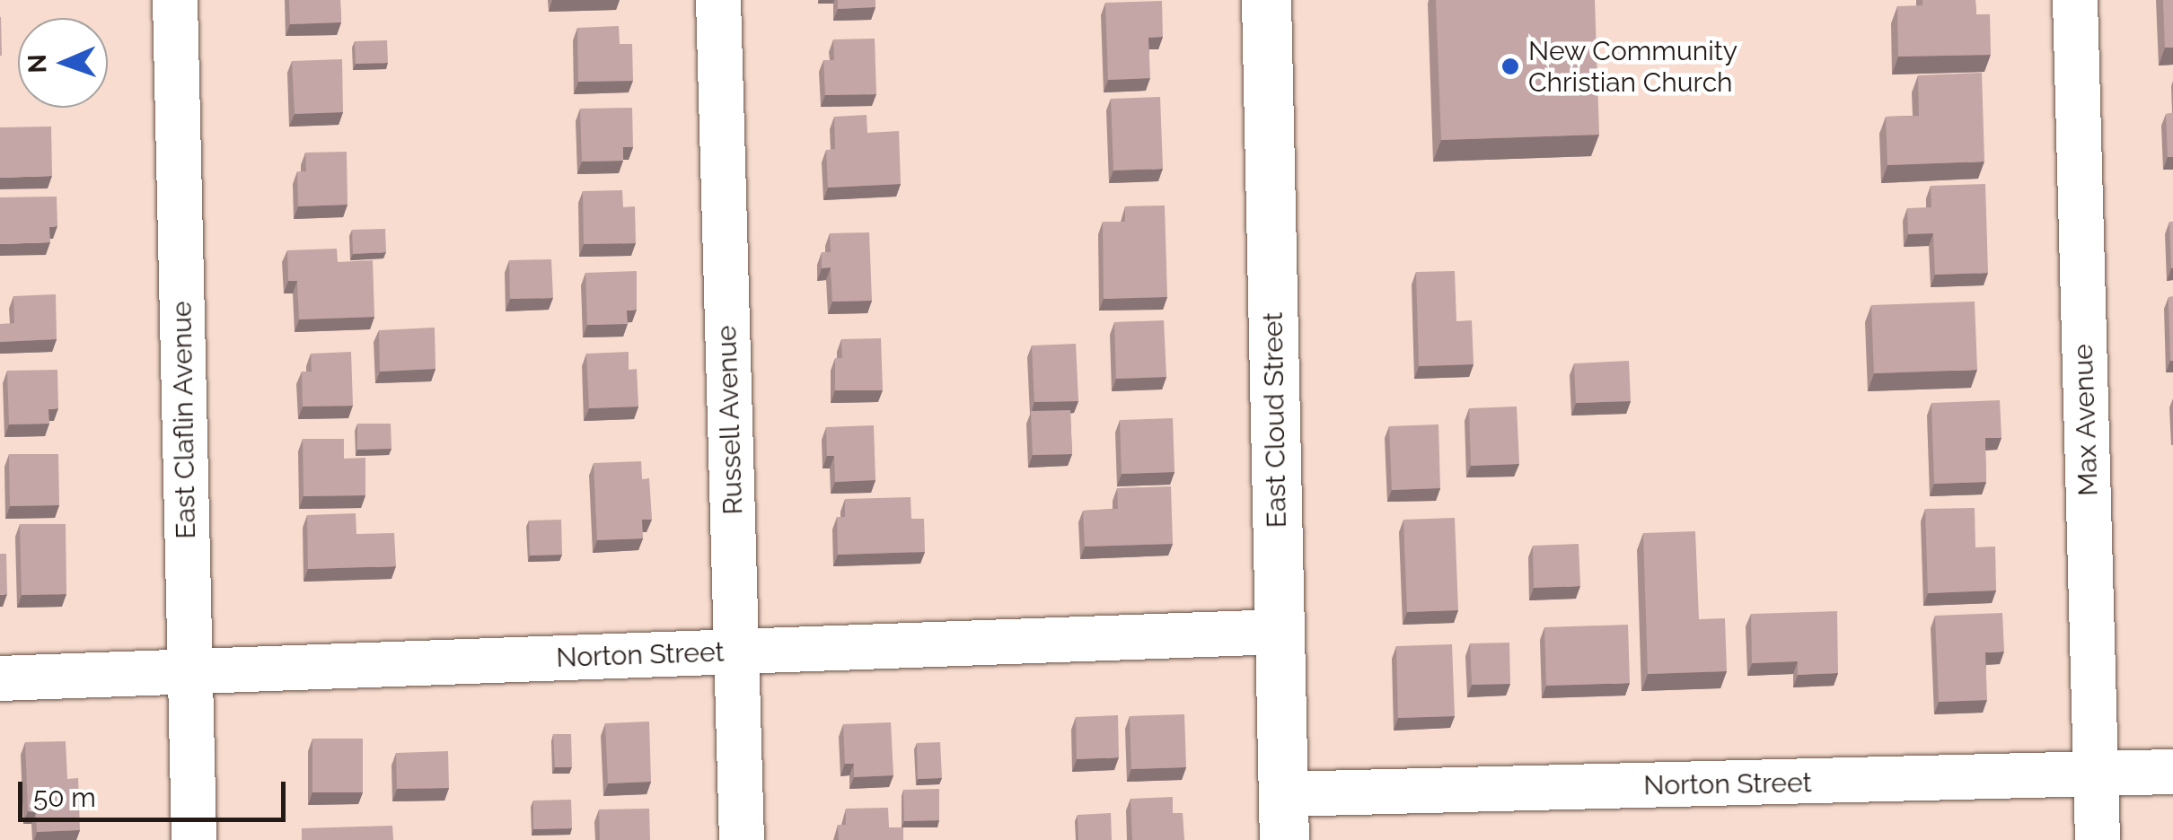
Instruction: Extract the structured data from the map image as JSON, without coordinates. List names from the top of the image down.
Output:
{
  "streets": {
    "main road": ["East Cloud Street"],
    "street": [
      "East Claflin Avenue",
      "Russell Avenue",
      "Max Avenue",
      "Norton Street"
    ]
  },
  "crossings": [
    ["East Claflin Avenue", "Norton Street"],
    ["Russell Avenue", "Norton Street"],
    ["East Cloud Street", "Norton Street"],
    ["Max Avenue", "Norton Street"]
  ],
  "places": ["New Community Christian Church"],
  "scale_bar": "50 m",
  "north": "left"
}
